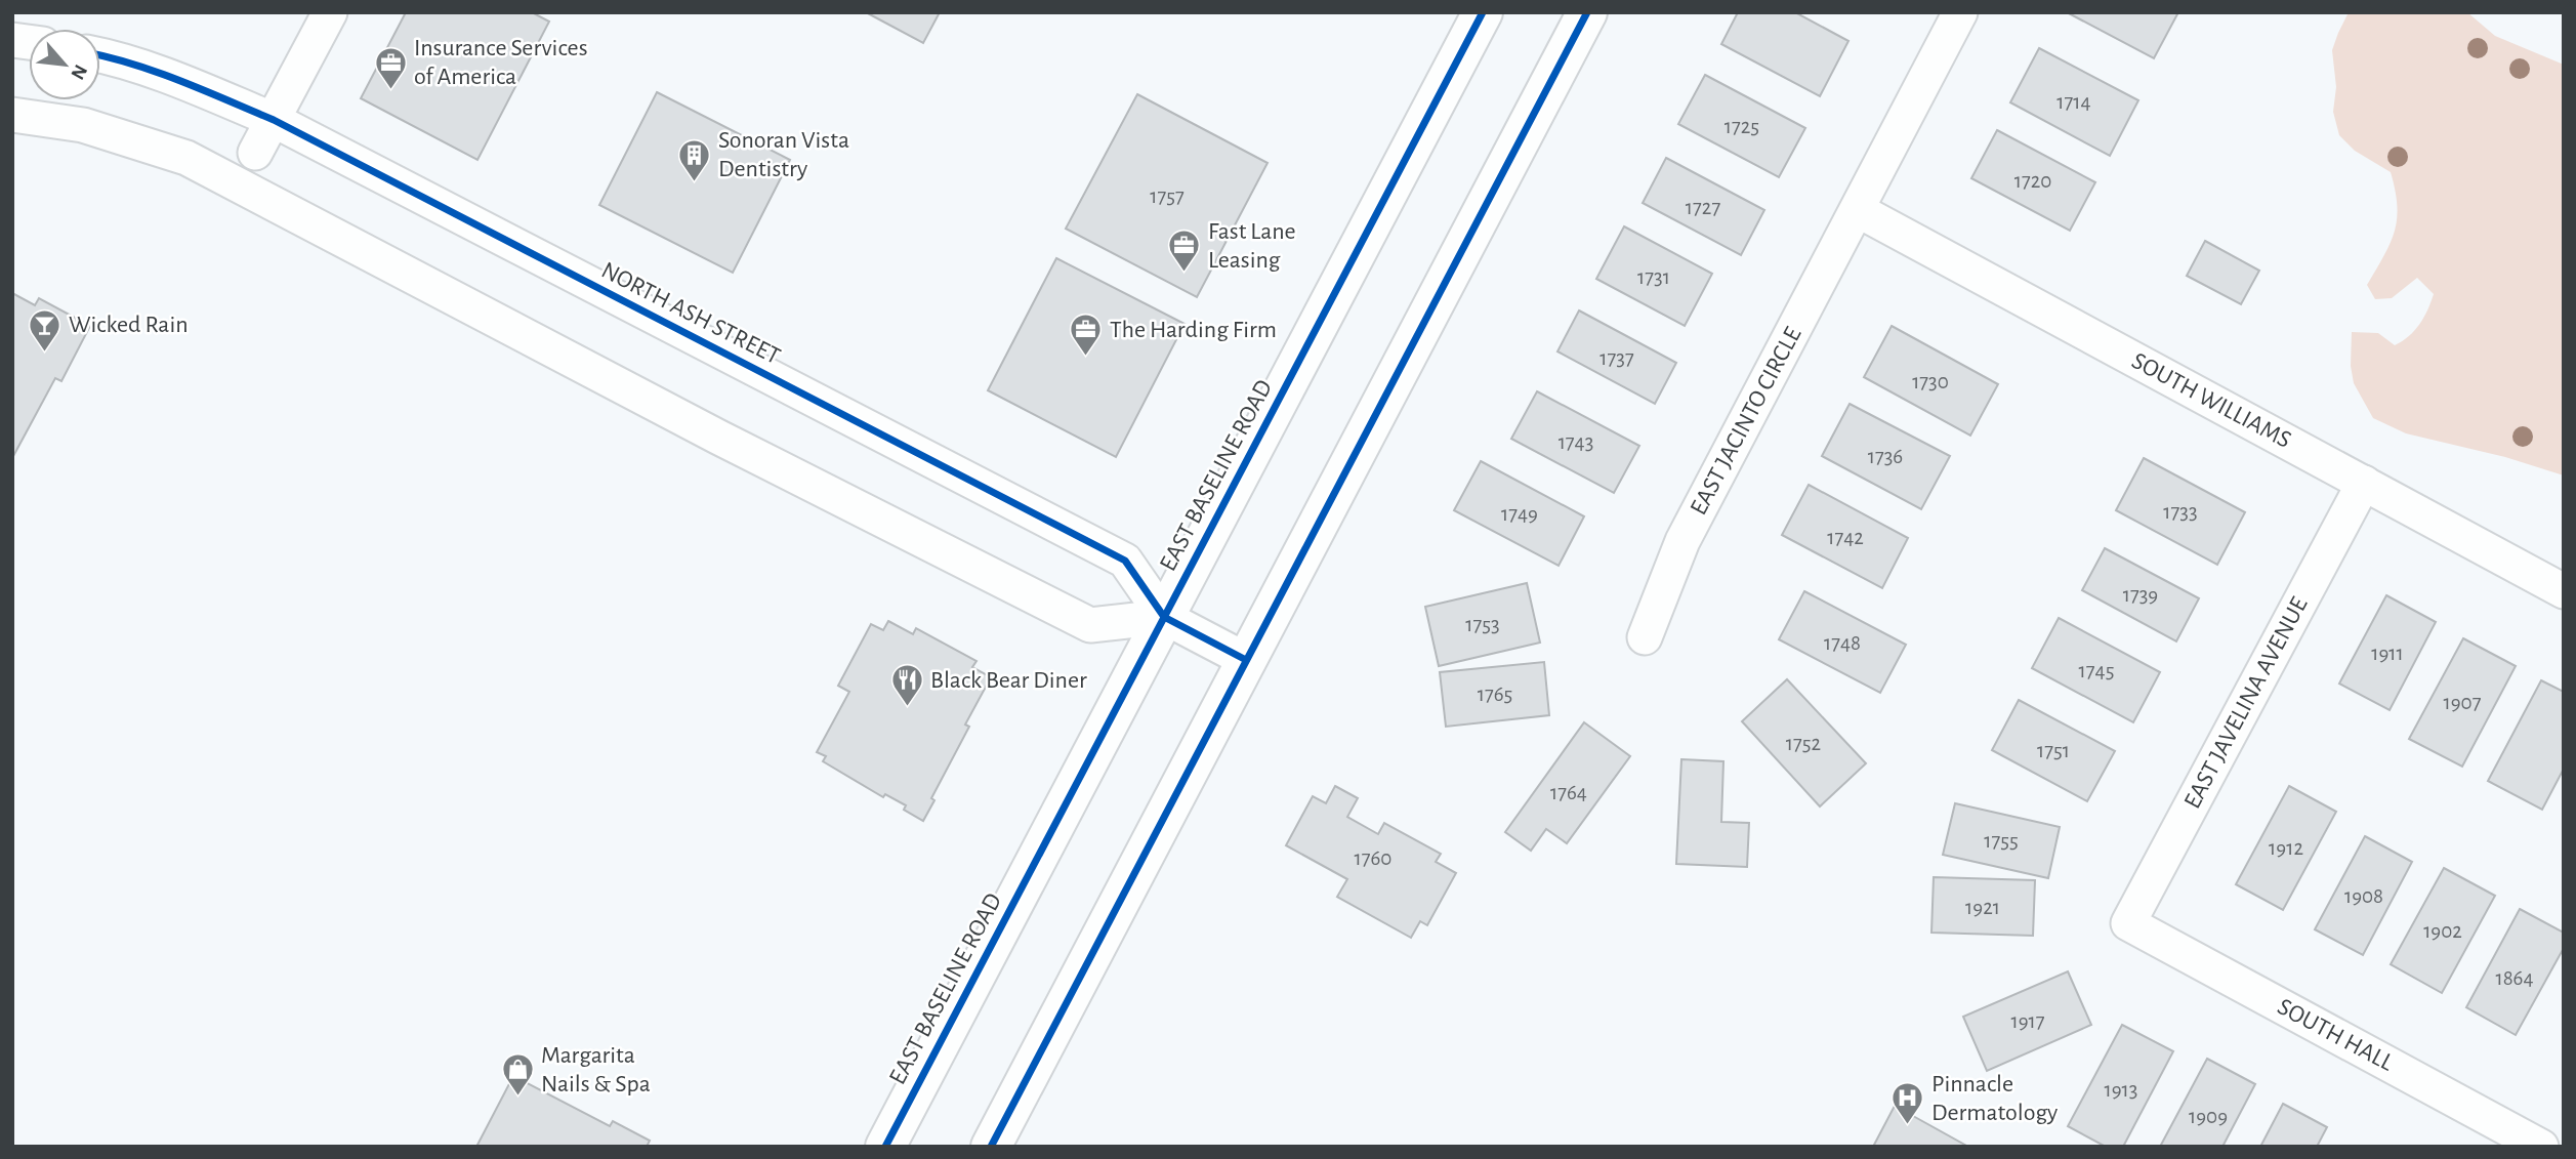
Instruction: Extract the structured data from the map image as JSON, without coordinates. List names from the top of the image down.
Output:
{
  "streets": {
    "main road": ["EAST BASELINE ROAD"],
    "street": [
      "NORTH ASH STREET",
      "SOUTH WILLIAMS",
      "EAST JACINTO CIRCLE",
      "EAST JAVELINA AVENUE",
      "SOUTH HALL"
    ]
  },
  "crossings": [
    ["NORTH ASH STREET", "EAST BASELINE ROAD"],
    ["SOUTH WILLIAMS", "EAST JACINTO CIRCLE"],
    ["SOUTH WILLIAMS", "EAST JAVELINA AVENUE"],
    ["EAST JAVELINA AVENUE", "SOUTH HALL"]
  ],
  "places": {
    "office": ["Insurance Services of America", "Fast Lane Leasing", "The Harding Firm"],
    "building": ["Sonoran Vista Dentistry"],
    "bar": ["Wicked Rain"],
    "restaurant": ["Black Bear Diner"],
    "shop": ["Margarita Nails & Spa"],
    "hospital": ["Pinnacle Dermatology"]
  },
  "house_numbers": [
    "1714",
    "1725",
    "1720",
    "1757",
    "1727",
    "1731",
    "1737",
    "1730",
    "1743",
    "1736",
    "1733",
    "1749",
    "1742",
    "1739",
    "1753",
    "1748",
    "1911",
    "1745",
    "1765",
    "1907",
    "1752",
    "1751",
    "1764",
    "1755",
    "1912",
    "1760",
    "1908",
    "1921",
    "1902",
    "1864",
    "1917",
    "1913",
    "1909"
  ],
  "north": "bottom right"
}
